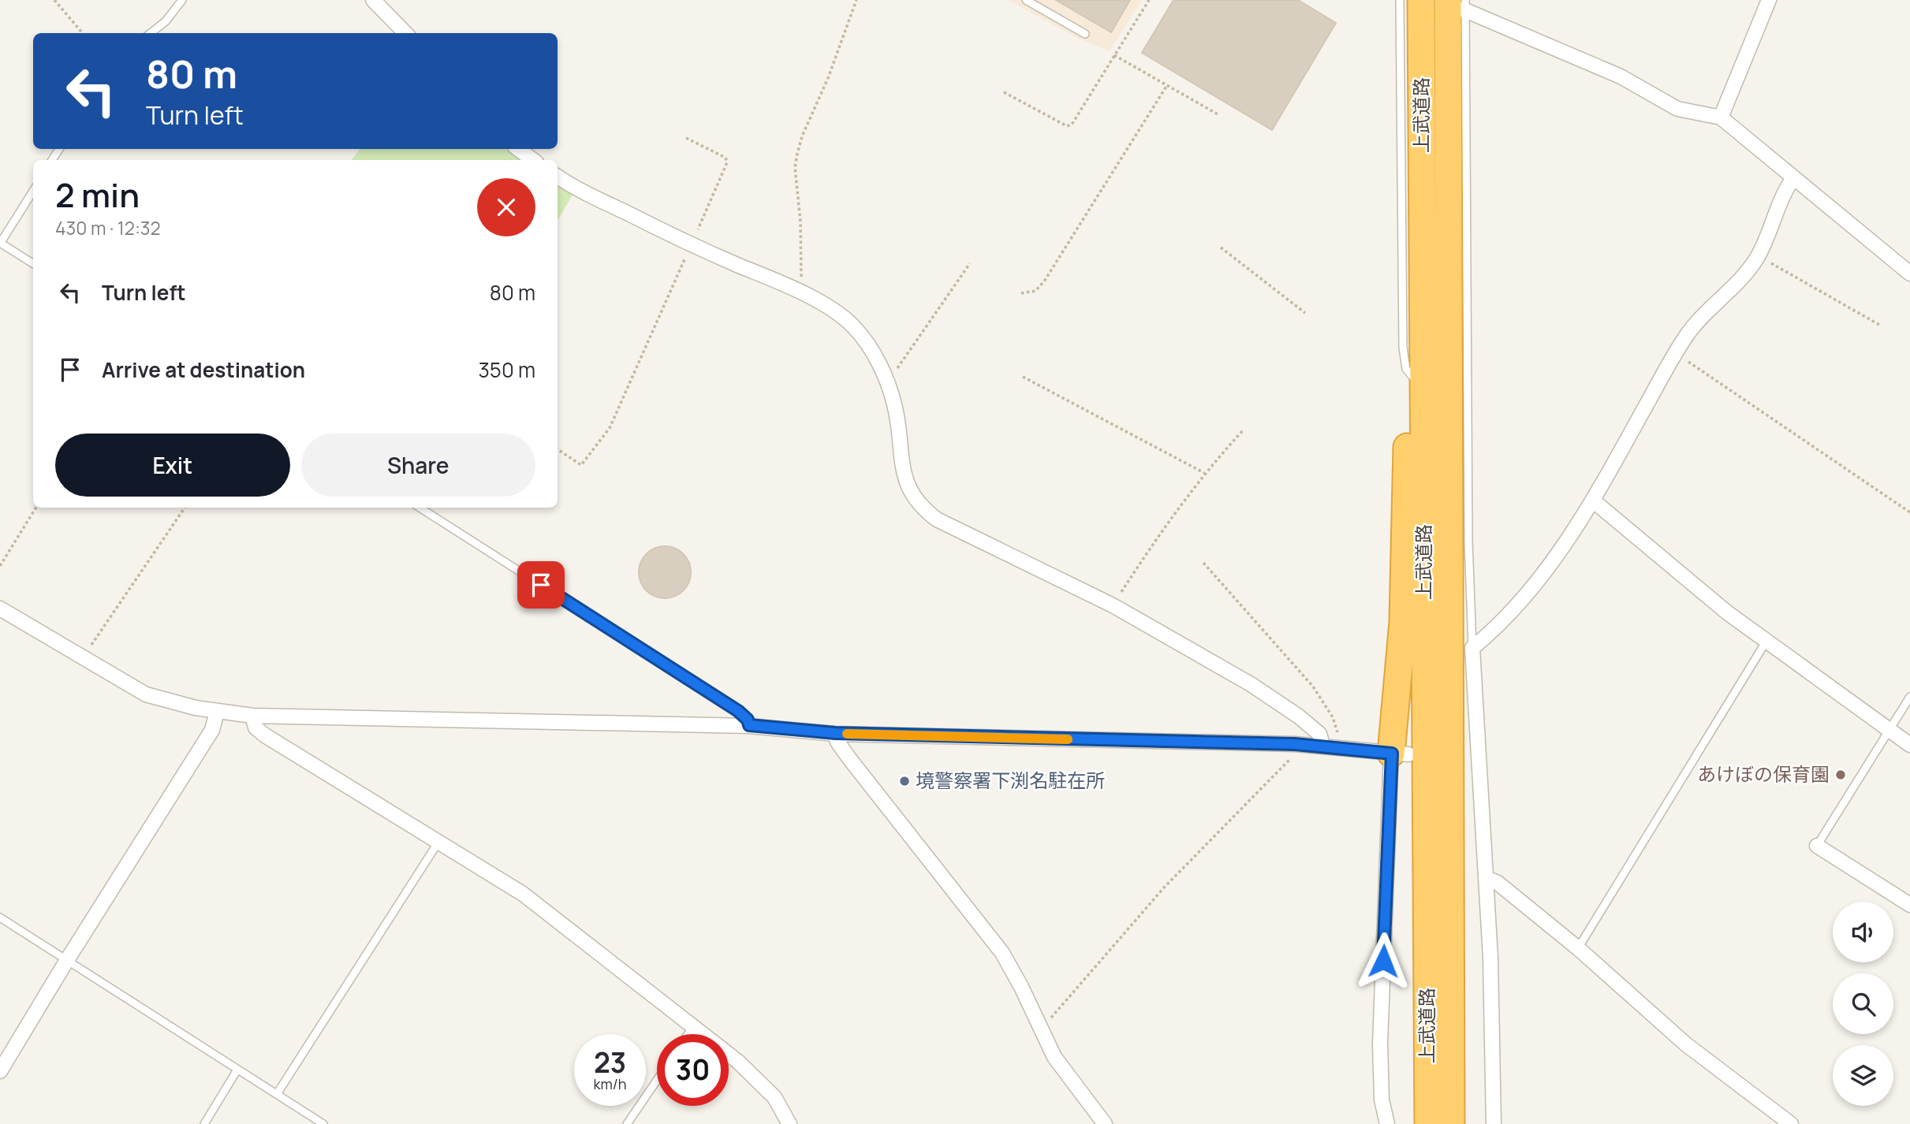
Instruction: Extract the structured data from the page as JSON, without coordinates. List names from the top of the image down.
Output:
{
  "streets": {
    "highway": ["上武道路"]
  },
  "places": ["あけぼの保育園", "境警察署下渕名駐在所"],
  "page": {
    "turn": ["80 m", "Turn left"],
    "heading": ["2 min", "430 m · 12:32"],
    "list": [
      {
        "name": "Turn left",
        "value": "80 m"
      },
      {
        "name": "Arrive at destination",
        "value": "350 m"
      }
    ],
    "buttons": ["Exit", "Share"],
    "speed": "23 km/h",
    "limit": "30"
  }
}
